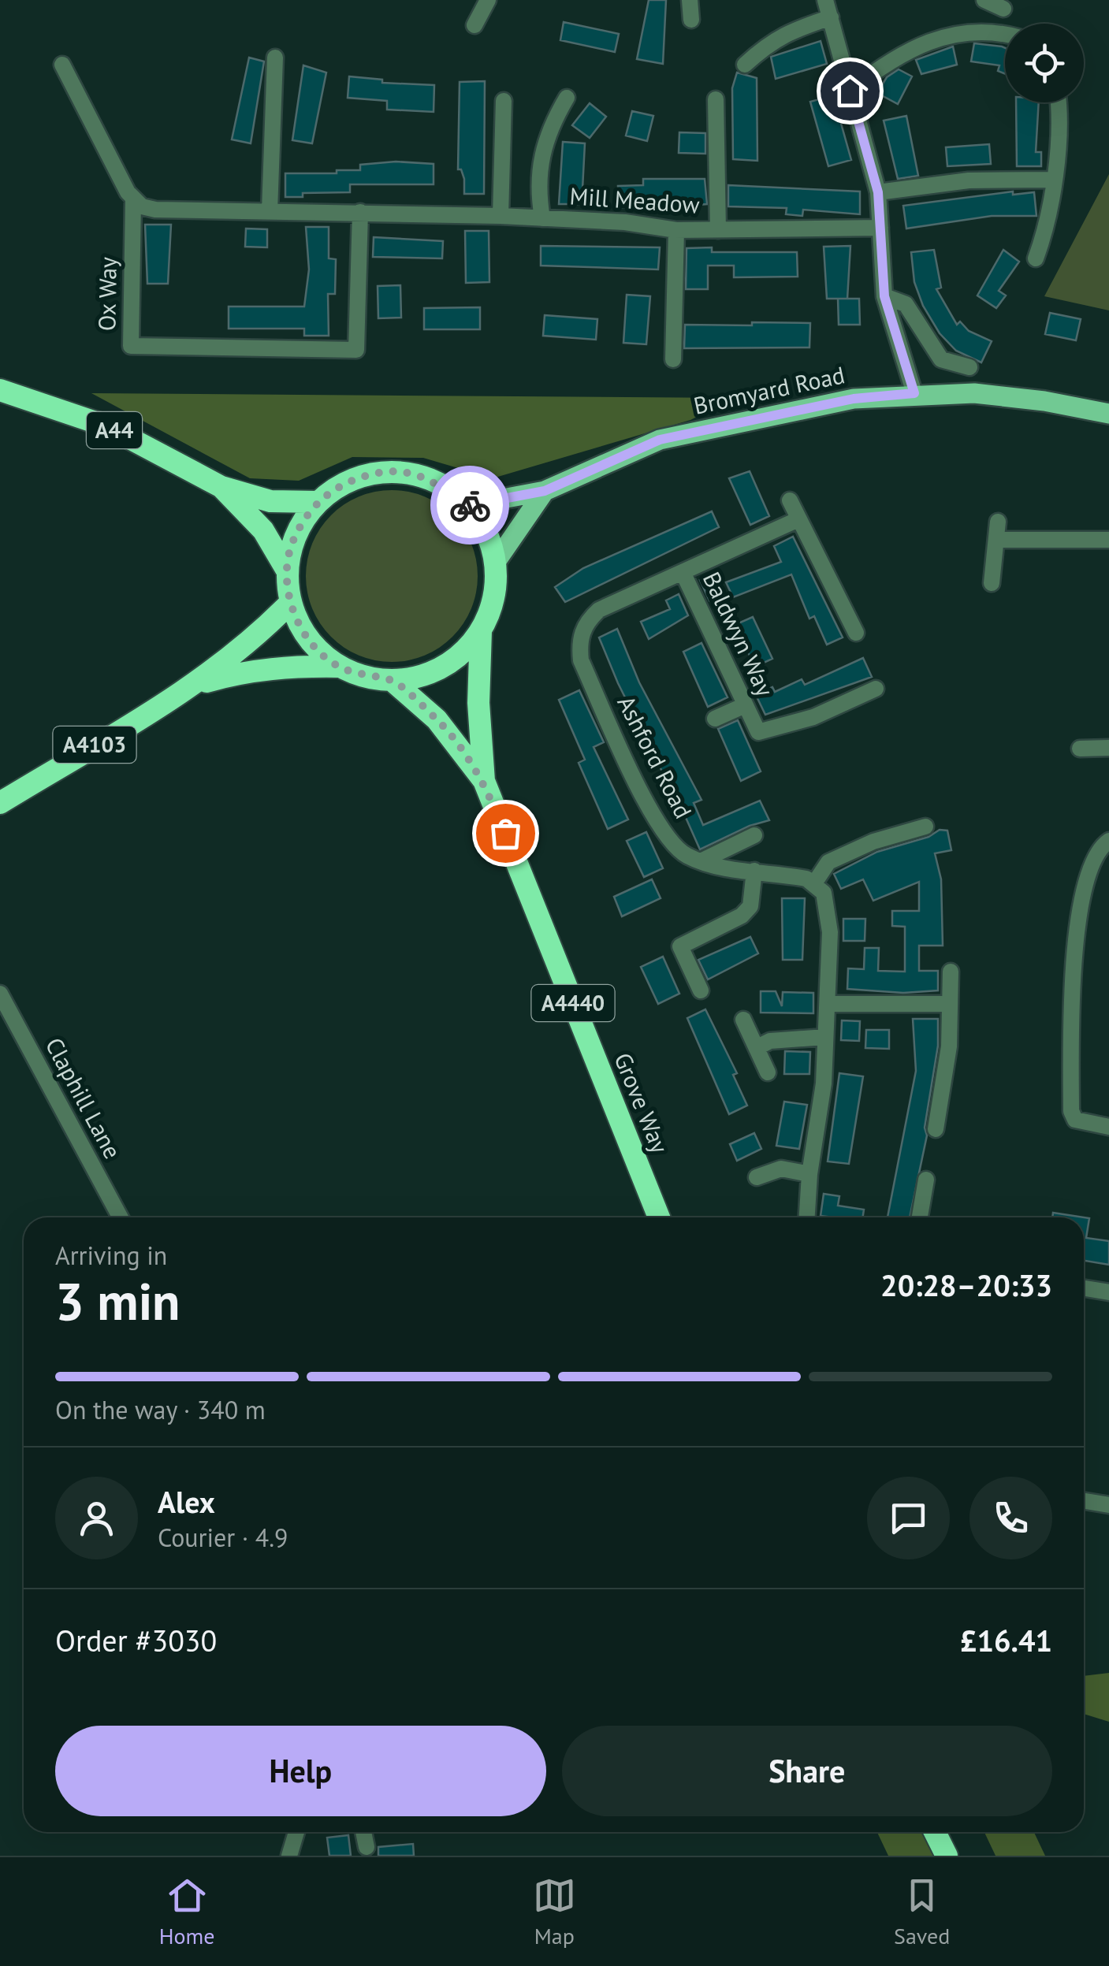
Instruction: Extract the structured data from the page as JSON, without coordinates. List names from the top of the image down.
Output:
{
  "streets": {
    "highway": [
      "A44",
      "A4103",
      "A4440",
      "Grove Way"
    ],
    "main road": ["Bromyard Road"],
    "street": [
      "Mill Meadow",
      "Ox Way",
      "Baldwyn Way",
      "Ashford Road",
      "Claphill Lane"
    ]
  },
  "crossings": [
    ["Bromyard Road", "A44"],
    ["Bromyard Road", "A4103"],
    ["Bromyard Road", "Grove Way"],
    ["A44", "A4103"],
    ["A44", "Grove Way"],
    ["Baldwyn Way", "Ashford Road"],
    ["A4103", "Grove Way"]
  ],
  "page": {
    "heading": ["3 min", "Arriving in", "20:28–20:33"],
    "panel": [
      "Alex",
      "Courier · 4.9",
      "Order #3030",
      "£16.41"
    ],
    "bar": "On the way · 340 m",
    "buttons": ["Help", "Share"],
    "tabs": ["Home", "Map", "Saved"]
  }
}
